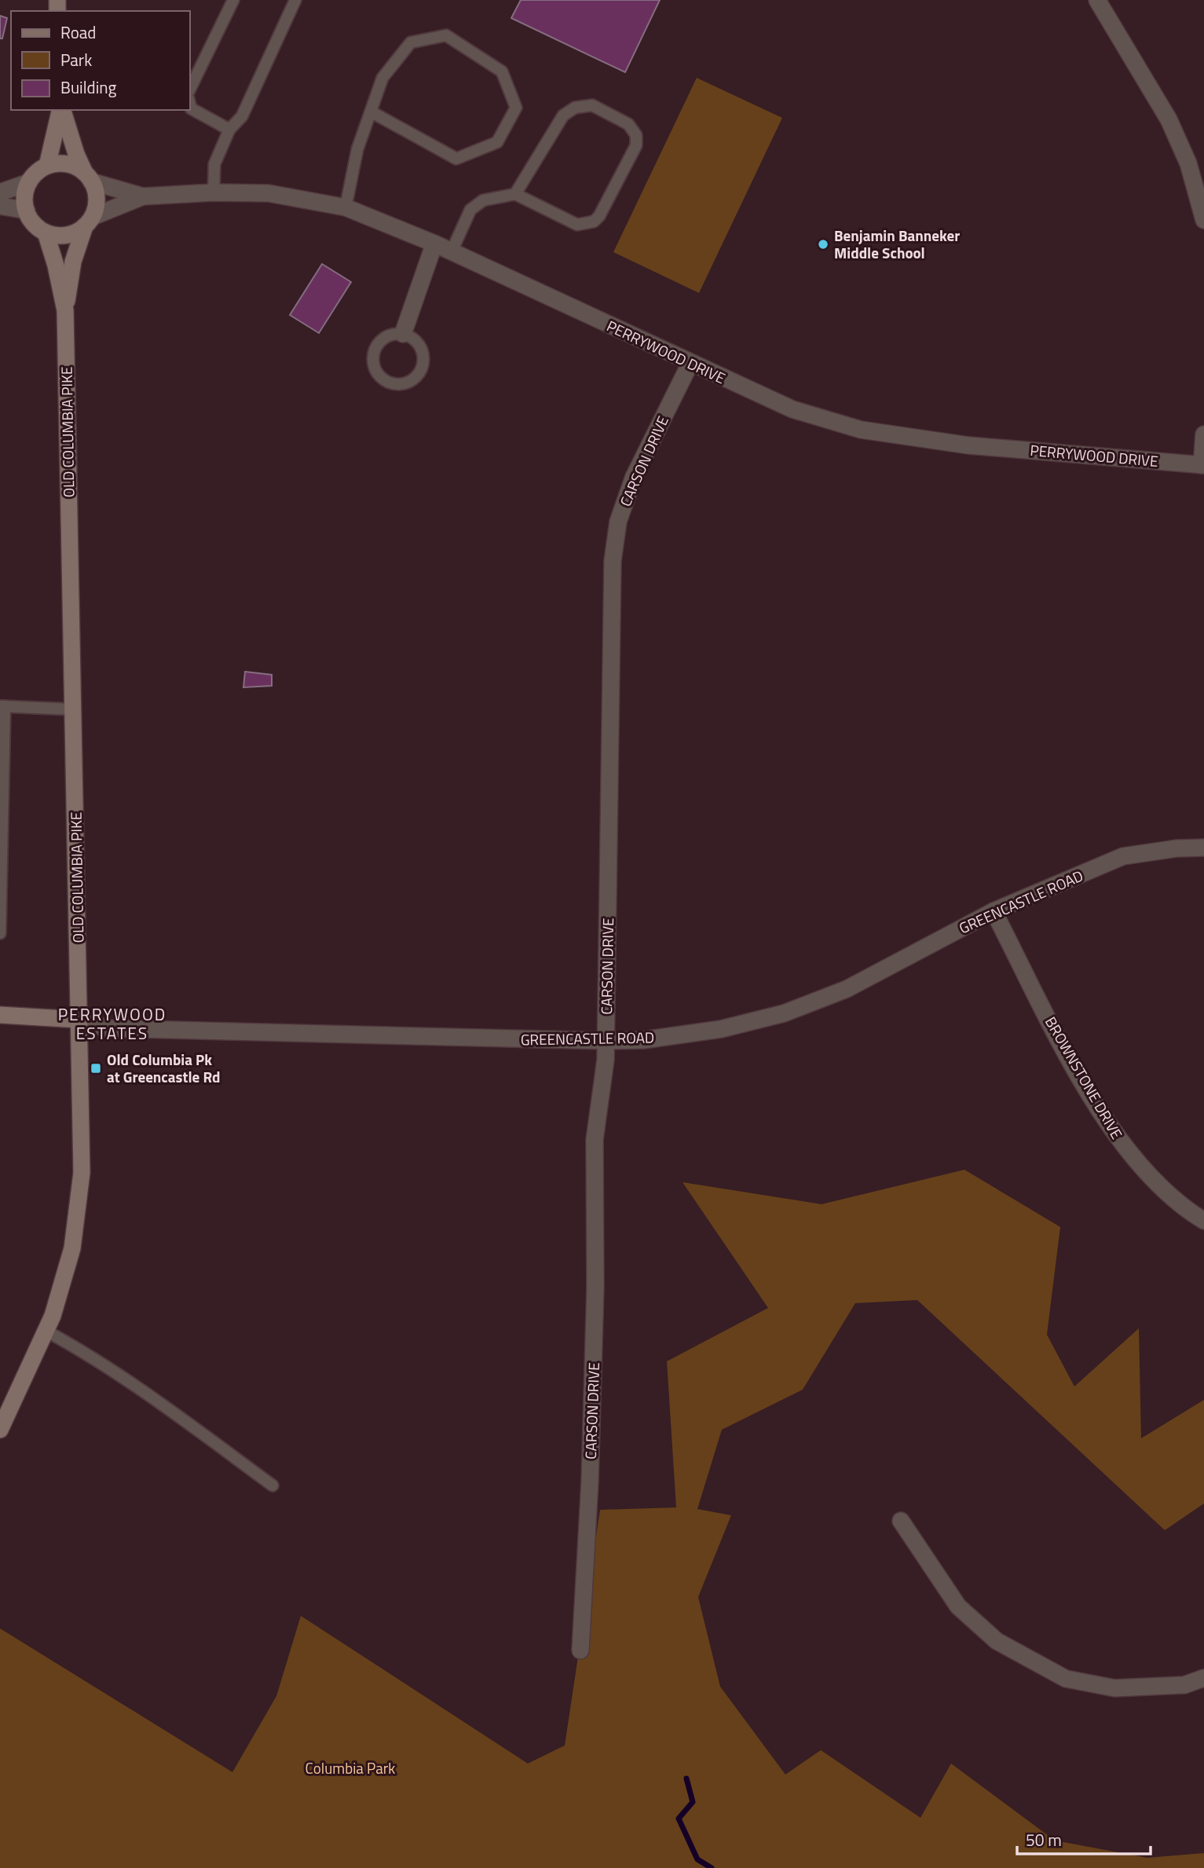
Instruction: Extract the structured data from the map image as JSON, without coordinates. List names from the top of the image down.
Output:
{
  "streets": {
    "main road": ["OLD COLUMBIA PIKE", "GREENCASTLE ROAD"],
    "street": ["PERRYWOOD DRIVE", "CARSON DRIVE", "BROWNSTONE DRIVE"]
  },
  "crossings": [
    ["PERRYWOOD DRIVE", "OLD COLUMBIA PIKE"],
    ["PERRYWOOD DRIVE", "CARSON DRIVE"],
    ["OLD COLUMBIA PIKE", "GREENCASTLE ROAD"],
    ["CARSON DRIVE", "GREENCASTLE ROAD"],
    ["GREENCASTLE ROAD", "BROWNSTONE DRIVE"]
  ],
  "districts": ["PERRYWOOD ESTATES"],
  "parks": ["Columbia Park"],
  "places": {
    "other": ["Benjamin Banneker Middle School"],
    "transit": ["Old Columbia Pk at Greencastle Rd"]
  },
  "legend": ["Road", "Park", "Building"],
  "scale_bar": "50 m"
}
